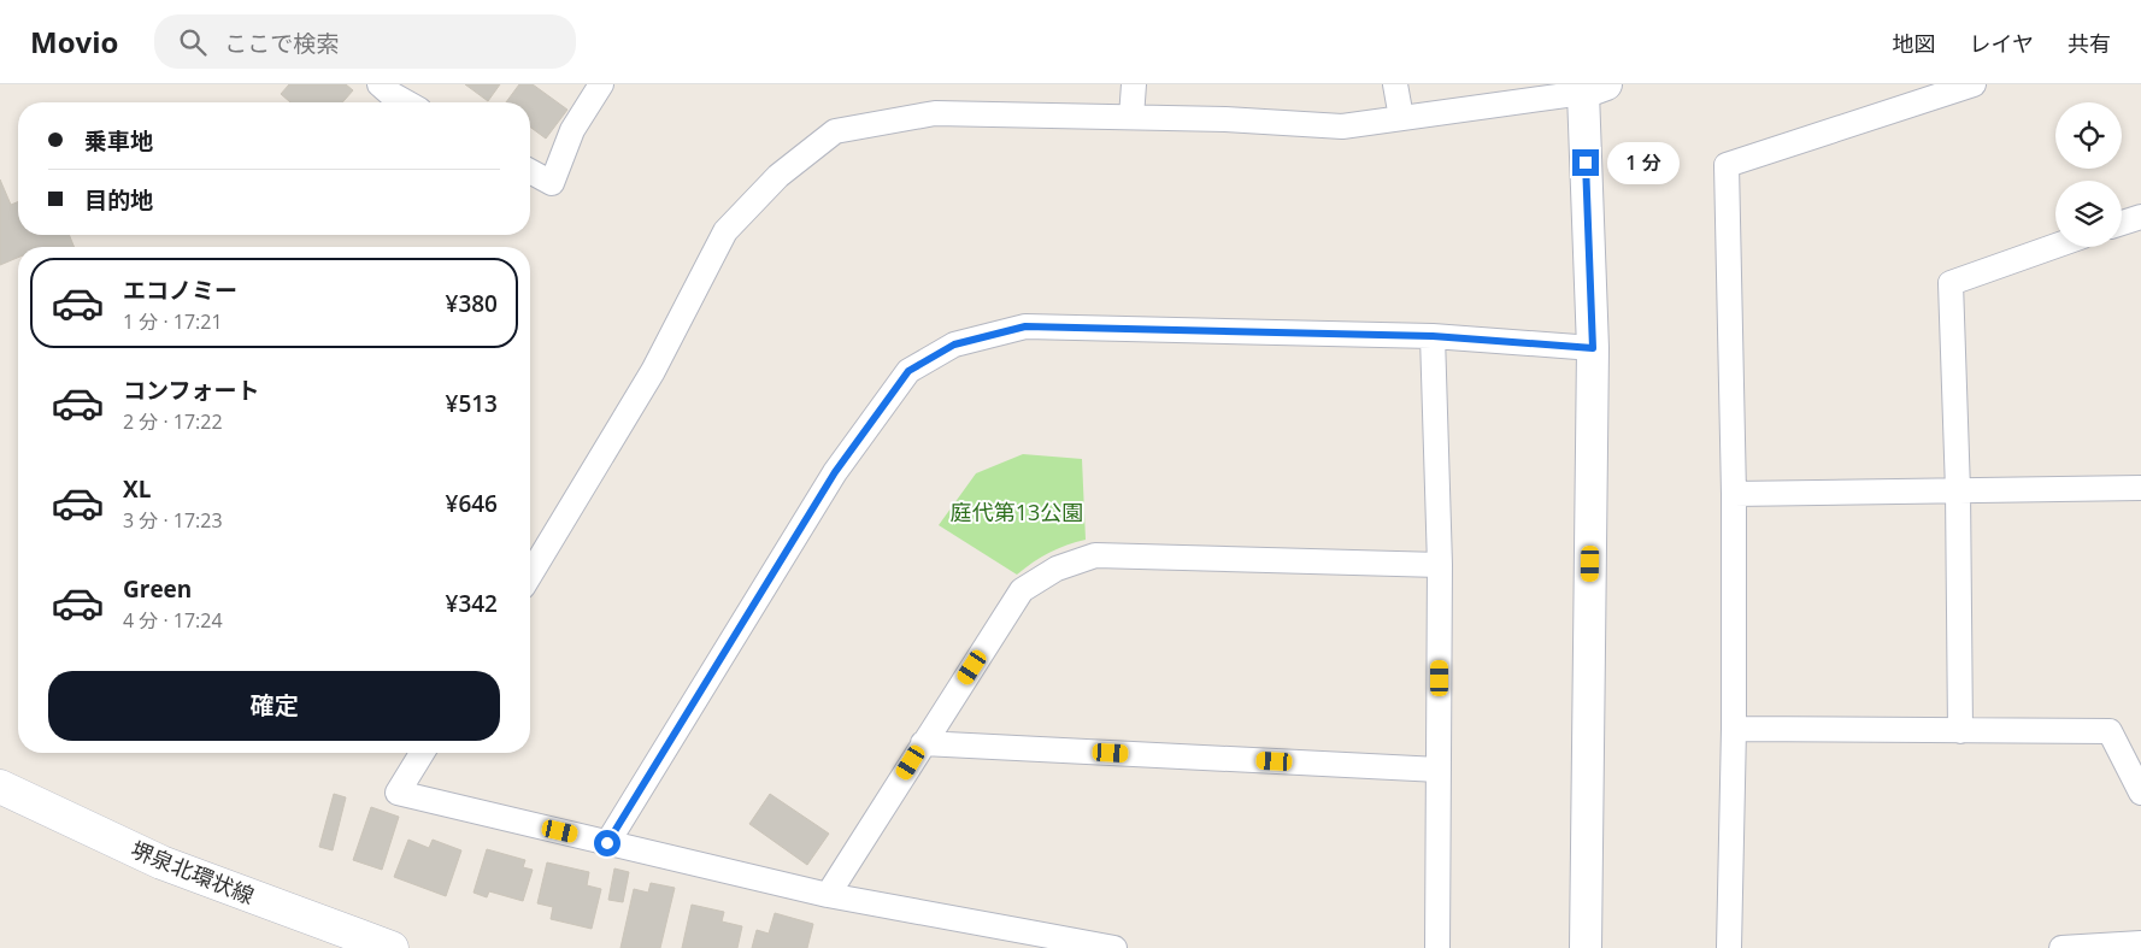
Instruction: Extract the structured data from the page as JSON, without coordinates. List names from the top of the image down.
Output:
{
  "streets": {
    "main road": ["堺泉北環状線"]
  },
  "parks": ["庭代第13公園"],
  "page": {
    "header": "Movio",
    "search": "ここで検索",
    "nav": ["地図", "レイヤ", "共有"],
    "banner": ["乗車地", "目的地"],
    "bubble": "1 分",
    "list": [
      {
        "name": "エコノミー",
        "note": "1 分 · 17:21",
        "value": "¥380"
      },
      {
        "name": "コンフォート",
        "note": "2 分 · 17:22",
        "value": "¥513"
      },
      {
        "name": "XL",
        "note": "3 分 · 17:23",
        "value": "¥646"
      },
      {
        "name": "Green",
        "note": "4 分 · 17:24",
        "value": "¥342"
      }
    ],
    "buttons": "確定"
  }
}
